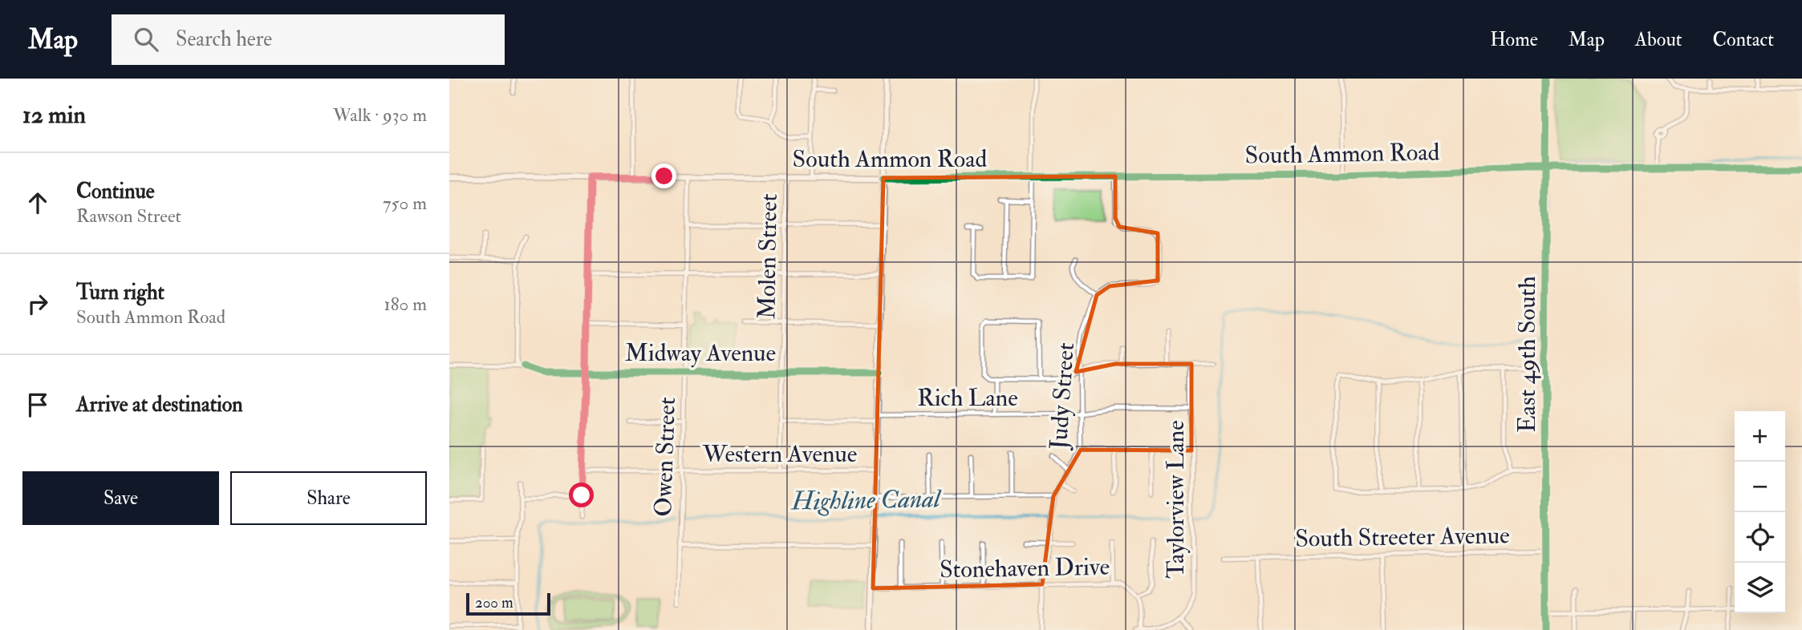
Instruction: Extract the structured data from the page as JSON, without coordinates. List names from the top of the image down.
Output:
{
  "streets": {
    "main road": ["South Ammon Road"],
    "street": [
      "Molen Street",
      "Midway Avenue",
      "East 49th South",
      "Judy Street",
      "Rich Lane",
      "Western Avenue",
      "Owen Street",
      "Taylorview Lane",
      "South Streeter Avenue",
      "Stonehaven Drive"
    ]
  },
  "crossings": [
    ["South Ammon Road", "Molen Street"],
    ["South Ammon Road", "East 49th South"],
    ["South Ammon Road", "Owen Street"],
    ["Molen Street", "Midway Avenue"],
    ["Molen Street", "Western Avenue"],
    ["Midway Avenue", "Owen Street"],
    ["East 49th South", "South Streeter Avenue"],
    ["Judy Street", "Rich Lane"],
    ["Judy Street", "Stonehaven Drive"],
    ["Rich Lane", "Taylorview Lane"],
    ["Western Avenue", "Owen Street"]
  ],
  "water": ["Highline Canal"],
  "scale_bar": "200 m",
  "page": {
    "header": "Map",
    "search": "Search here",
    "nav": [
      "Home",
      "Map",
      "About",
      "Contact"
    ],
    "heading": ["12 min", "Walk · 930 m"],
    "list": [
      ["Continue", "Rawson Street", "750 m"],
      ["Turn right", "South Ammon Road", "180 m"],
      "Arrive at destination"
    ],
    "map_buttons": ["+", "−"],
    "buttons": ["Save", "Share"],
    "scale": "200 m"
  }
}
